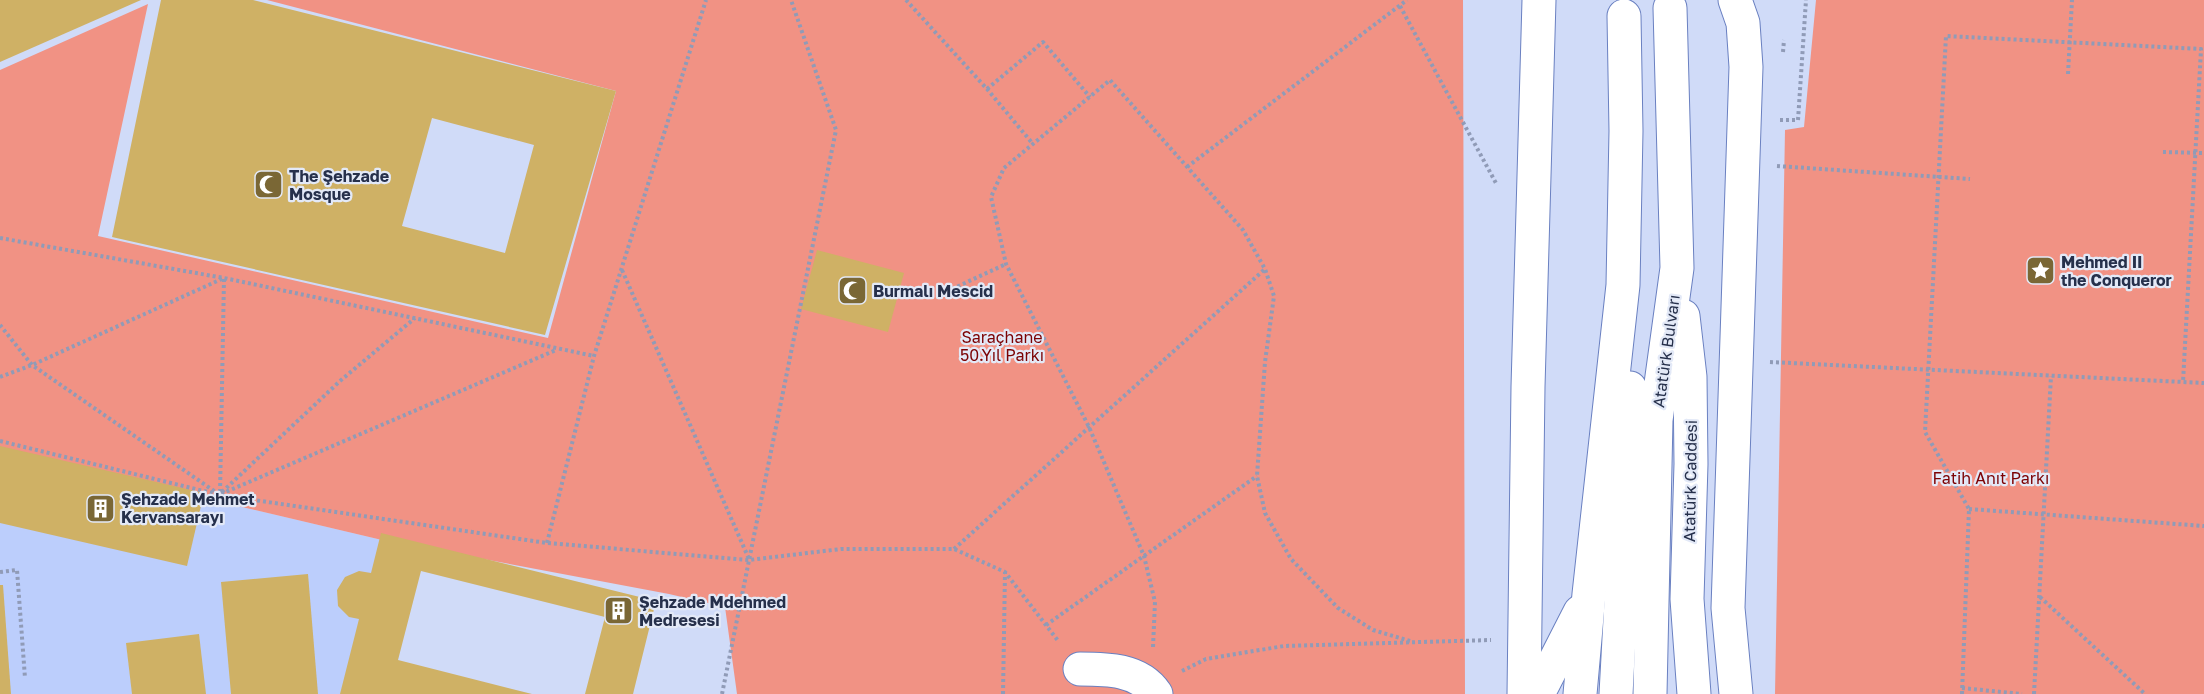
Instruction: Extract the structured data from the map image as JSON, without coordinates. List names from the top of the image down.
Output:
{
  "streets": {
    "main road": ["Atatürk Bulvarı", "Atatürk Caddesi"]
  },
  "crossings": [
    ["Atatürk Bulvarı", "Atatürk Caddesi"]
  ],
  "parks": ["Saraçhane 50.Yıl Parkı", "Fatih Anıt Parkı"],
  "places": {
    "mosque": ["The Şehzade Mosque", "Burmalı Mescid"],
    "place": ["Mehmed II the Conqueror"],
    "building": ["Şehzade Mehmet Kervansarayı", "Şehzade Mdehmed Medresesi"]
  }
}
